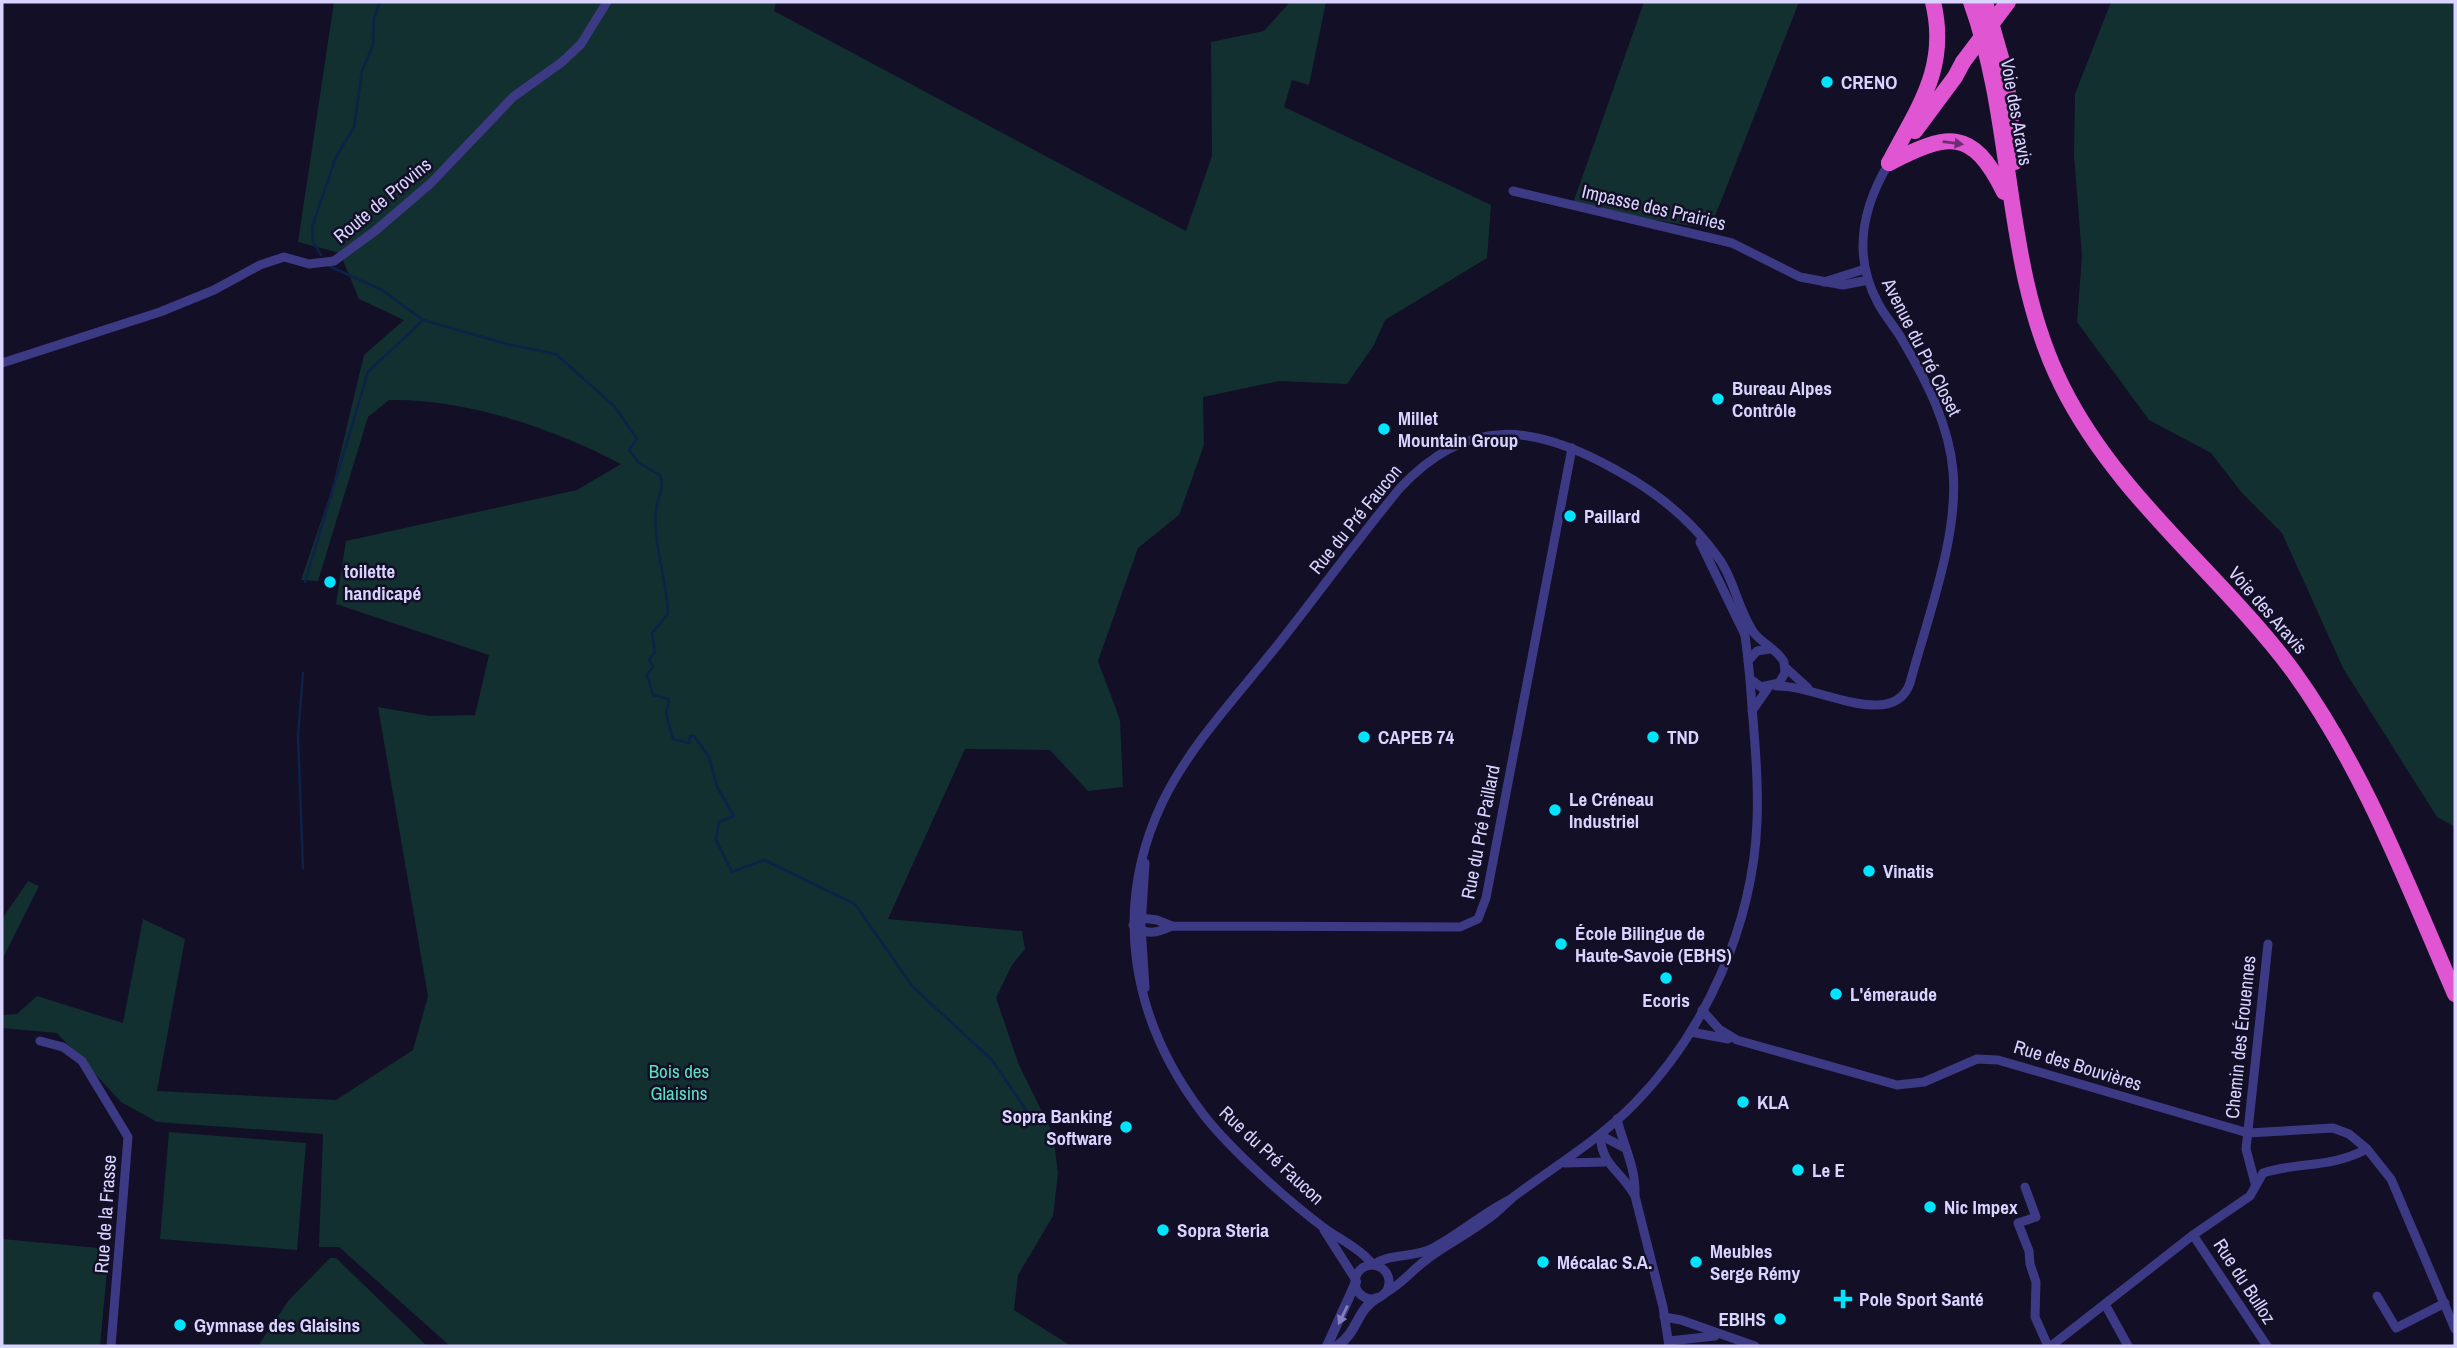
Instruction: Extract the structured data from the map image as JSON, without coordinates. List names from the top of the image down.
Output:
{
  "streets": {
    "highway": ["Voie des Aravis"],
    "street": [
      "Route de Provins",
      "Impasse des Prairies",
      "Avenue du Pré Closet",
      "Rue du Pré Faucon",
      "Rue du Pré Paillard",
      "Chemin des Érouennes",
      "Rue des Bouvières",
      "Rue de la Frasse",
      "Rue du Bulloz"
    ]
  },
  "crossings": [
    ["Impasse des Prairies", "Avenue du Pré Closet"],
    ["Avenue du Pré Closet", "Rue du Pré Faucon"],
    ["Rue du Pré Faucon", "Rue du Pré Paillard"],
    ["Chemin des Érouennes", "Rue des Bouvières"],
    ["Chemin des Érouennes", "Rue du Bulloz"],
    ["Rue des Bouvières", "Rue du Bulloz"]
  ],
  "parks": ["Bois des Glaisins"],
  "places": {
    "other": [
      "CRENO",
      "Bureau Alpes Contrôle",
      "Millet Mountain Group",
      "Paillard",
      "toilette handicapé",
      "CAPEB 74",
      "TND",
      "Le Créneau Industriel",
      "Vinatis",
      "École Bilingue de Haute-Savoie (EBHS)",
      "Ecoris",
      "L'émeraude",
      "KLA",
      "Sopra Banking Software",
      "Le E",
      "Nic Impex",
      "Sopra Steria",
      "Mécalac S.A.",
      "Meubles Serge Rémy",
      "EBIHS",
      "Gymnase des Glaisins"
    ],
    "health": ["Pole Sport Santé"]
  }
}
